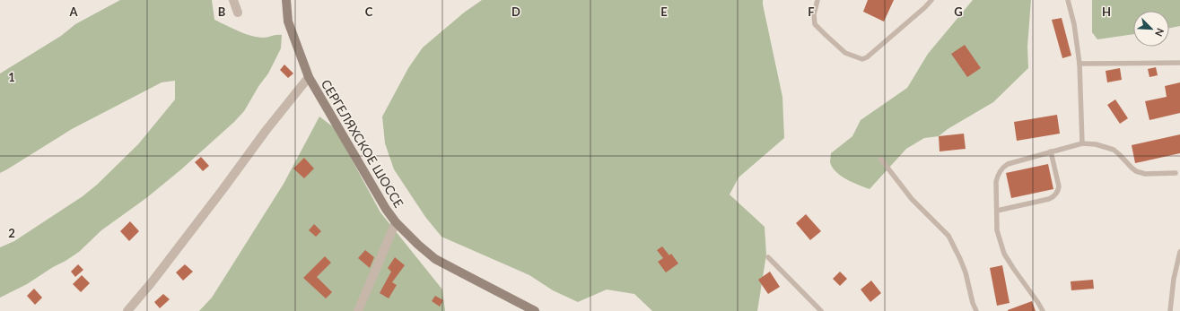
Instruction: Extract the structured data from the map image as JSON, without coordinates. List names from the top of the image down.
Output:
{
  "streets": {
    "main road": ["СЕРГЕЛЯХСКОЕ ШОССЕ"]
  },
  "north": "bottom right",
  "grid": {
    "columns": [
      "A",
      "B",
      "C",
      "D",
      "E",
      "F",
      "G",
      "H"
    ],
    "rows": ["1", "2"]
  }
}
